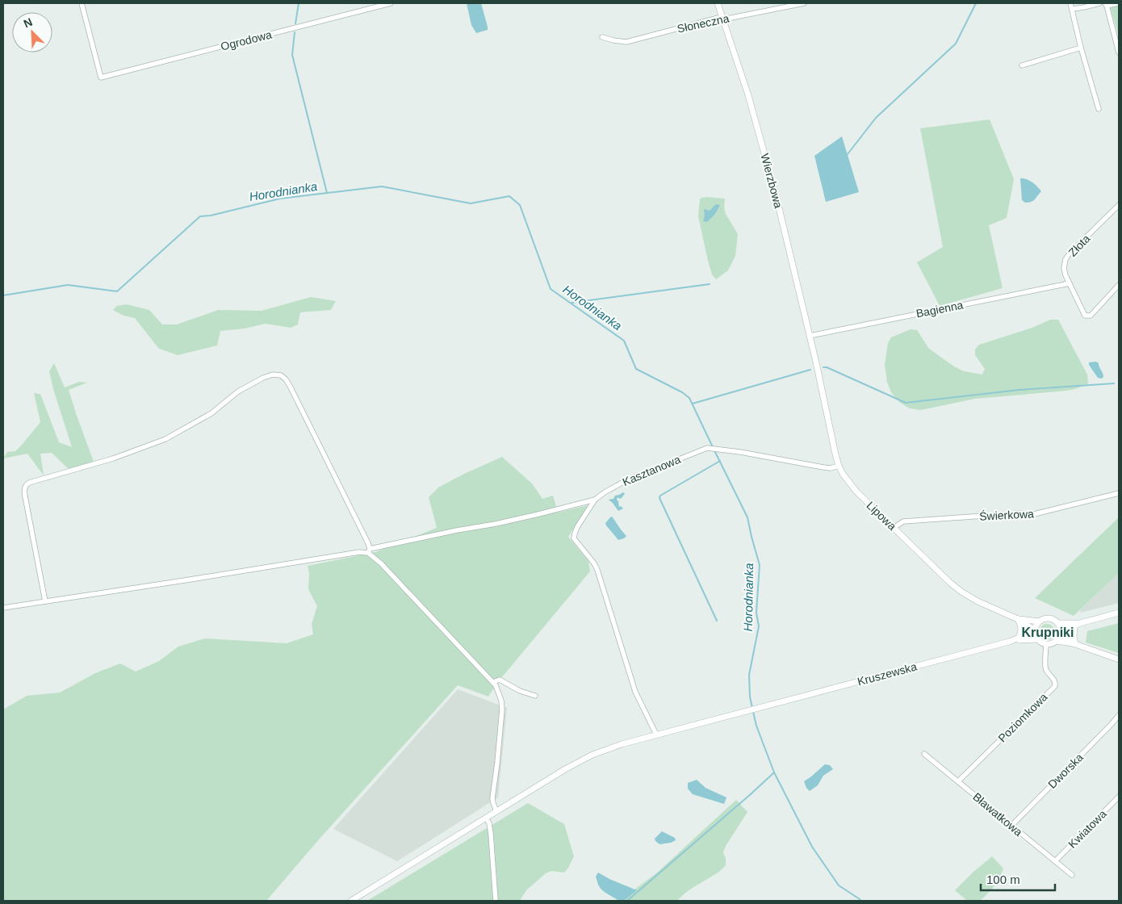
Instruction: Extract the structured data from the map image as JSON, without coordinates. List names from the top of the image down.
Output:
{
  "streets": {
    "street": [
      "Słoneczna",
      "Ogrodowa",
      "Wierzbowa",
      "Złota",
      "Bagienna",
      "Kasztanowa",
      "Świerkowa",
      "Lipowa",
      "Kruszewska",
      "Poziomkowa",
      "Dworska",
      "Bławatkowa",
      "Kwiatowa"
    ]
  },
  "crossings": [
    ["Słoneczna", "Wierzbowa"],
    ["Wierzbowa", "Bagienna"],
    ["Wierzbowa", "Lipowa"],
    ["Złota", "Bagienna"],
    ["Kasztanowa", "Lipowa"],
    ["Świerkowa", "Lipowa"],
    ["Lipowa", "Kruszewska"],
    ["Lipowa", "Poziomkowa"],
    ["Kruszewska", "Poziomkowa"],
    ["Poziomkowa", "Bławatkowa"],
    ["Dworska", "Bławatkowa"],
    ["Bławatkowa", "Kwiatowa"]
  ],
  "districts": ["Krupniki"],
  "water": ["Horodnianka"],
  "scale_bar": "100 m",
  "north": "top left"
}
